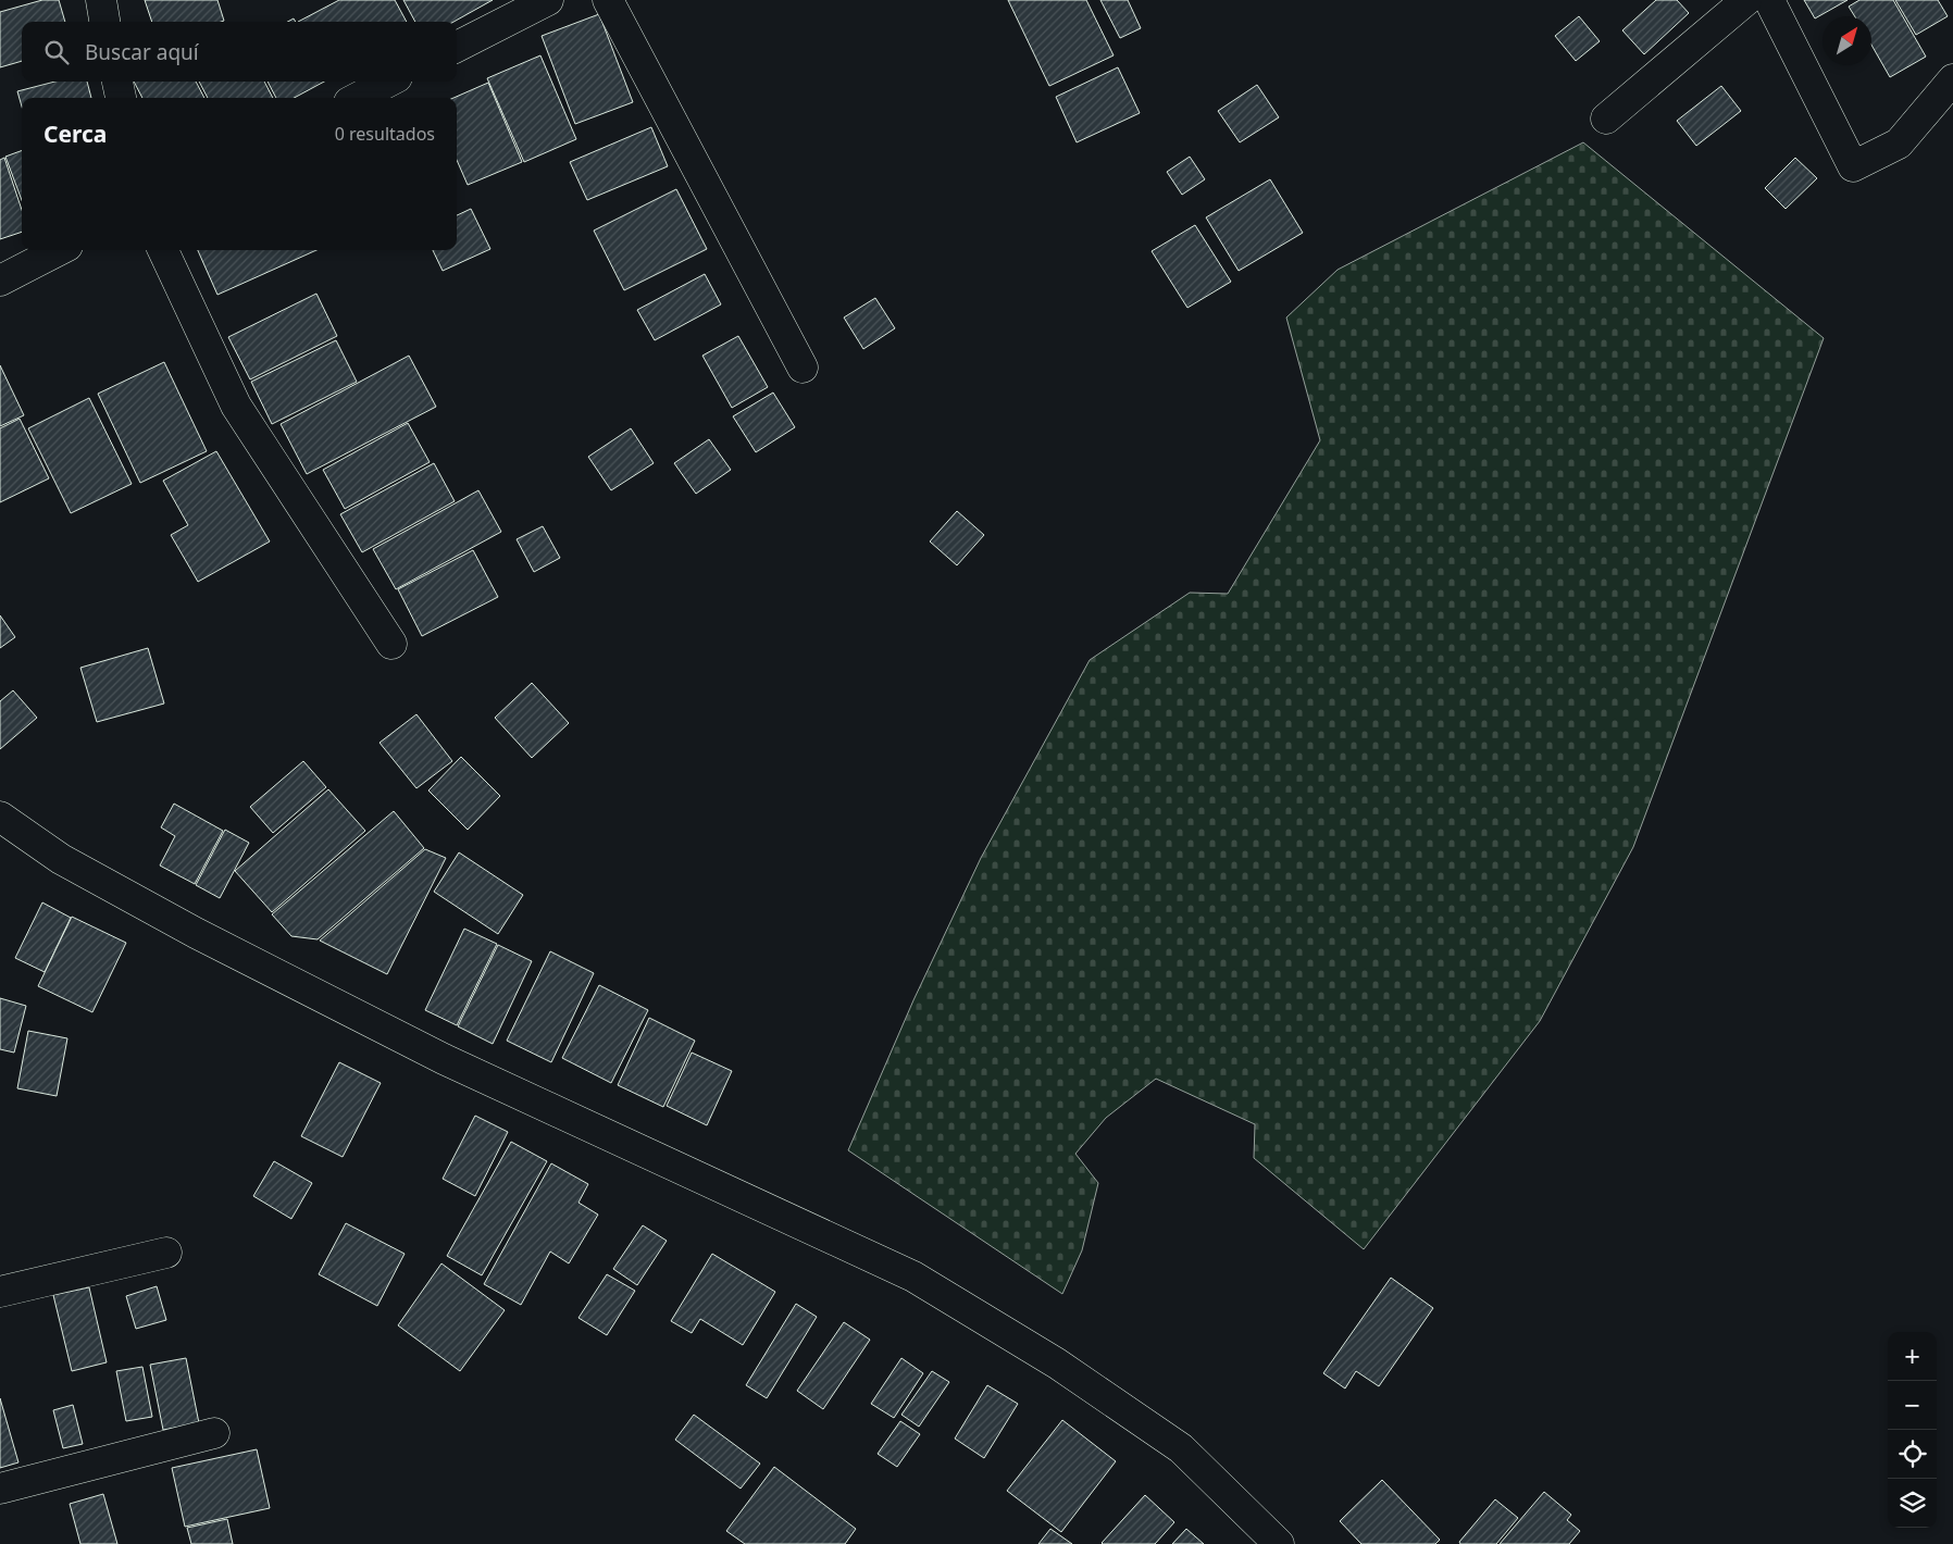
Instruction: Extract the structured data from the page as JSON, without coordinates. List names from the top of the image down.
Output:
{
  "north": "top right",
  "page": {
    "search": "Buscar aquí",
    "heading": ["Cerca", "0 resultados"],
    "map_buttons": ["+", "−"]
  }
}
